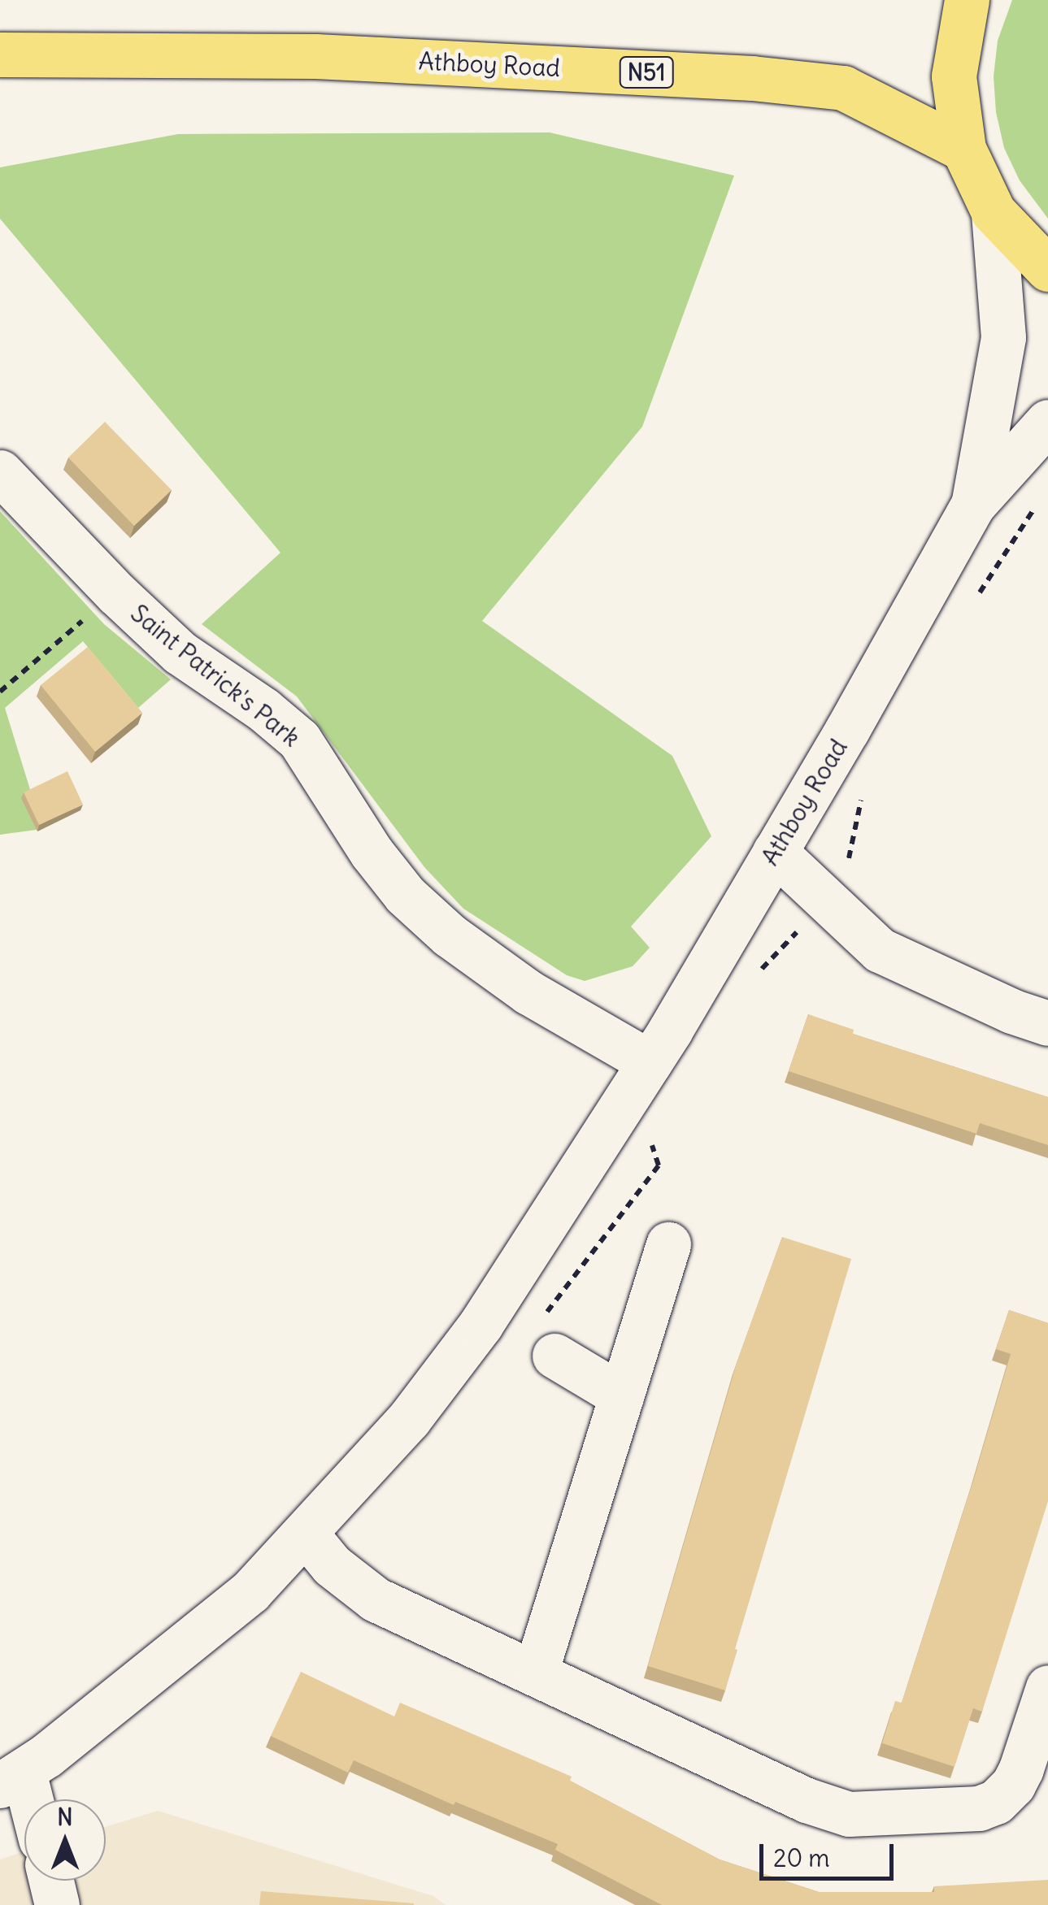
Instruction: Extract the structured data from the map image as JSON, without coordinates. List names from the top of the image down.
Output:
{
  "streets": {
    "main road": ["Athboy Road", "N51"],
    "street": ["Saint Patrick's Park"]
  },
  "crossings": [
    ["Athboy Road", "Saint Patrick's Park"]
  ],
  "scale_bar": "20 m",
  "north": "top"
}
